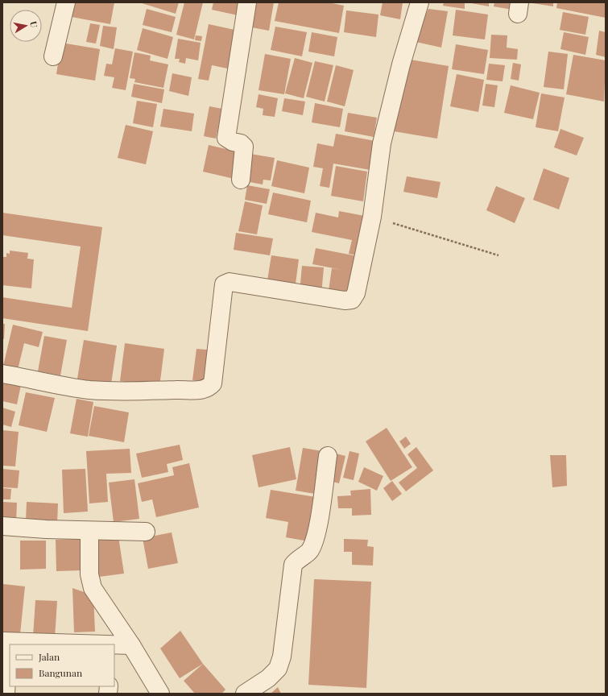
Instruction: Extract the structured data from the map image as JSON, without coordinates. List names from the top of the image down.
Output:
{
  "legend": ["Jalan", "Bangunan"],
  "north": "right"
}
